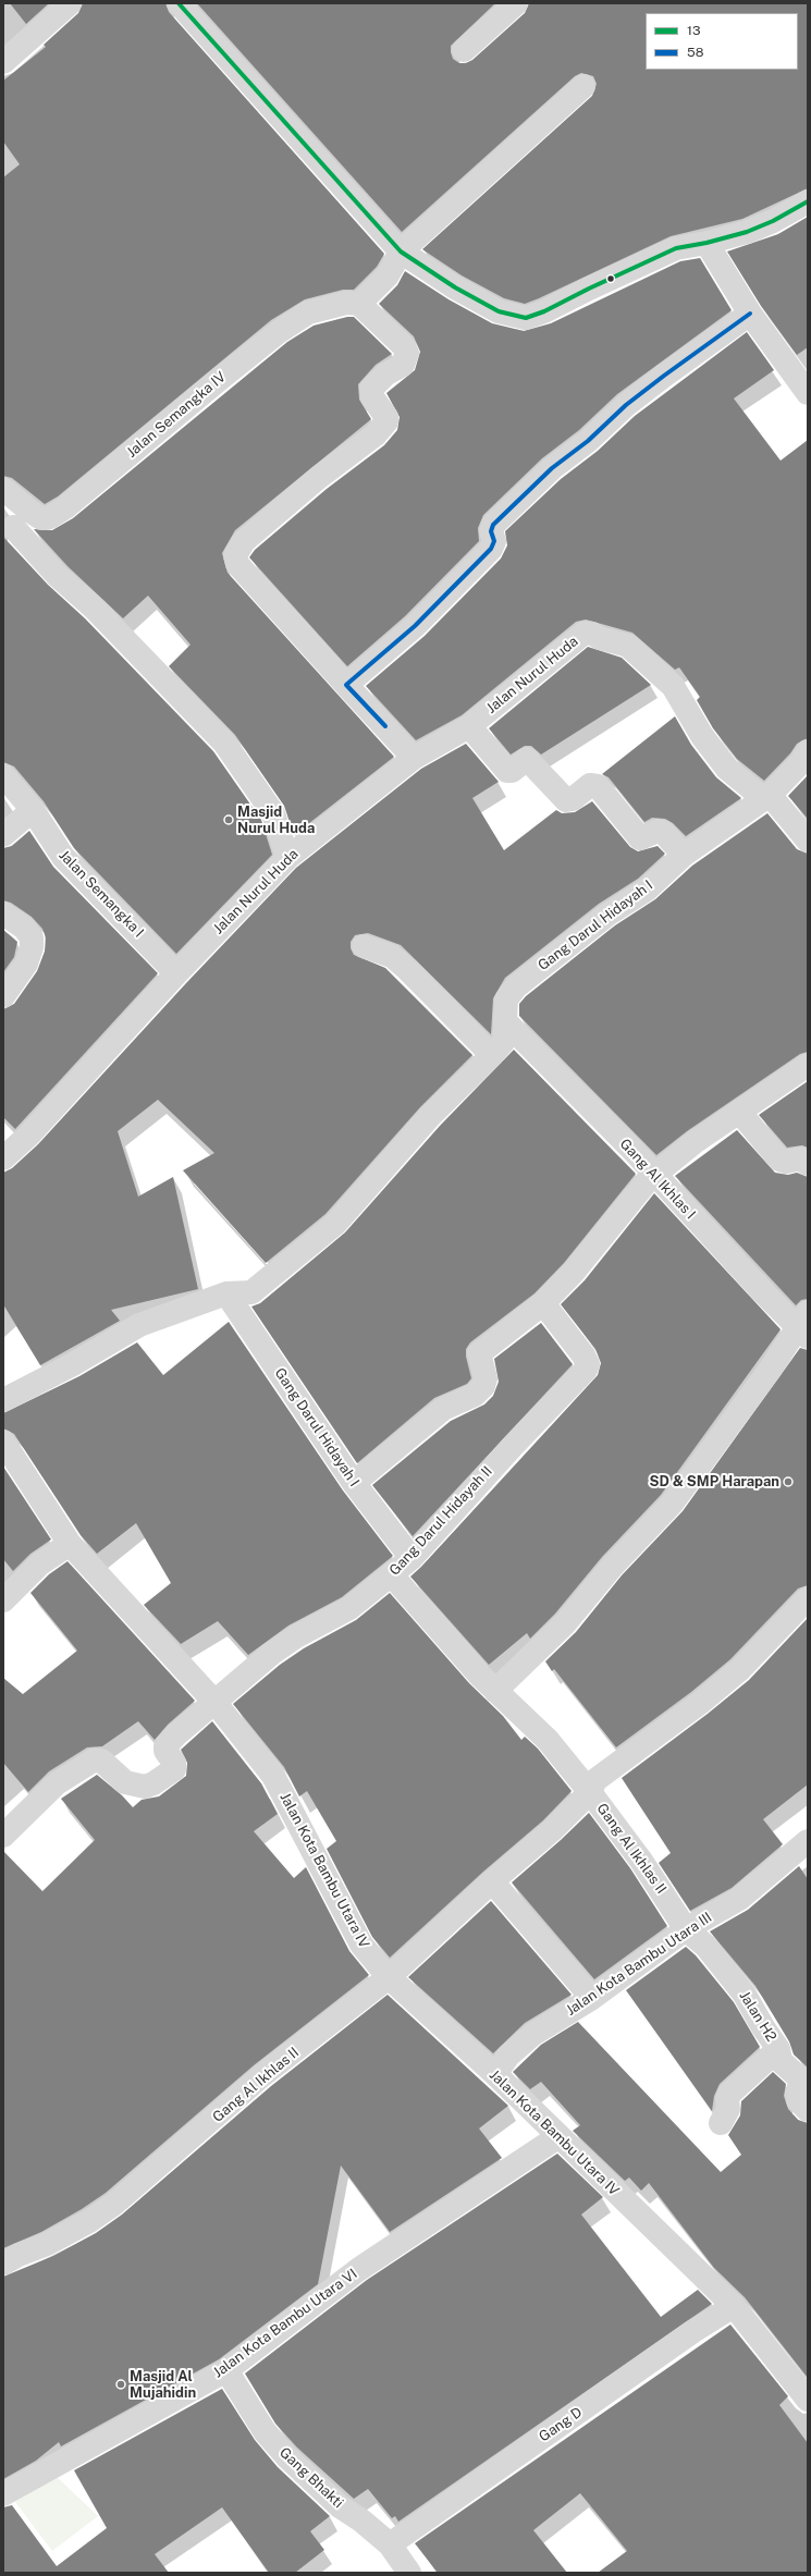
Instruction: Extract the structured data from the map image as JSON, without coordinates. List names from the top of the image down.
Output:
{
  "streets": {
    "street": [
      "Jalan Semangka IV",
      "Jalan Nurul Huda",
      "Jalan Semangka I",
      "Gang Darul Hidayah I",
      "Gang Al Ikhlas I",
      "Gang Darul Hidayah II",
      "Gang Al Ikhlas II",
      "Jalan Kota Bambu Utara IV",
      "Jalan Kota Bambu Utara III",
      "Jalan H2",
      "Jalan Kota Bambu Utara VI",
      "Gang D",
      "Gang Bhakti"
    ]
  },
  "crossings": [
    ["Jalan Nurul Huda", "Jalan Semangka I"],
    ["Jalan Nurul Huda", "Gang Darul Hidayah I"],
    ["Gang Darul Hidayah I", "Gang Al Ikhlas I"],
    ["Gang Darul Hidayah I", "Gang Darul Hidayah II"],
    ["Gang Darul Hidayah II", "Jalan Kota Bambu Utara IV"],
    ["Gang Al Ikhlas II", "Jalan Kota Bambu Utara IV"],
    ["Gang Al Ikhlas II", "Jalan Kota Bambu Utara III"],
    ["Gang Al Ikhlas II", "Jalan H2"],
    ["Jalan Kota Bambu Utara IV", "Jalan Kota Bambu Utara III"],
    ["Jalan Kota Bambu Utara IV", "Jalan Kota Bambu Utara VI"],
    ["Jalan Kota Bambu Utara IV", "Gang D"],
    ["Jalan Kota Bambu Utara III", "Jalan H2"],
    ["Jalan Kota Bambu Utara VI", "Gang Bhakti"],
    ["Gang D", "Gang Bhakti"]
  ],
  "places": ["Masjid Nurul Huda", "SD & SMP Harapan", "Masjid Al Mujahidin"],
  "lines": ["transit line 13", "transit line 58"],
  "legend": ["13", "58"]
}
